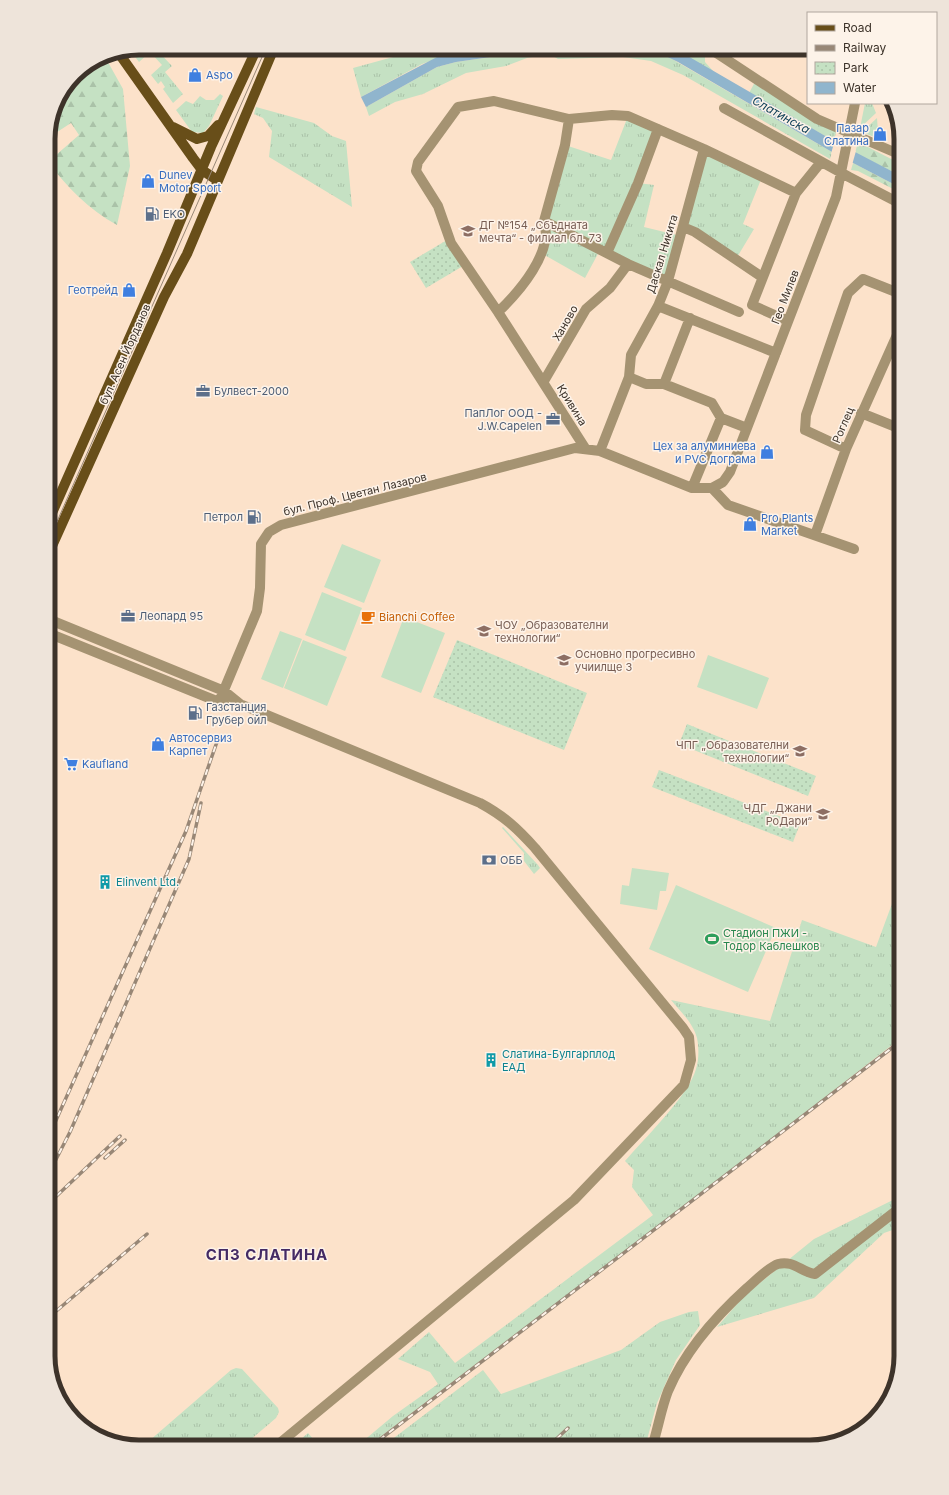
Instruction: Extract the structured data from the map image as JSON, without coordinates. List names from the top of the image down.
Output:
{
  "streets": {
    "main road": ["бул. Асен Йорданов"],
    "street": [
      "Даскал Никита",
      "Гео Милев",
      "Ханово",
      "Кривина",
      "Роглец",
      "бул. Проф. Цветан Лазаров"
    ]
  },
  "crossings": [
    ["Даскал Никита", "Кривина"],
    ["Ханово", "Кривина"],
    ["Кривина", "бул. Проф. Цветан Лазаров"]
  ],
  "districts": ["СПЗ СЛАТИНА"],
  "water": ["Слатинска"],
  "places": {
    "shop": [
      "Aspo",
      "Пазар Слатина",
      "Dunev Motor Sport",
      "Геотрейд",
      "Цех за алуминиева и PVC дограма",
      "Pro Plants Market",
      "Автосервиз Карпет"
    ],
    "fuel station": ["EKO", "Петрол", "Газстанция Грубер ойл"],
    "school or university": [
      "ДГ №154 „Сбъдната мечта“ - филиал бл. 73",
      "ЧОУ „Образователни технологии“",
      "Основно прогресивно учиилще 3",
      "ЧПГ „Образователни технологии“",
      "ЧДГ „Джани РоДари“"
    ],
    "office": ["Булвест-2000", "ПапЛог ООД - J.W.Capelen", "Леопард 95"],
    "cafe": ["Bianchi Coffee"],
    "supermarket": ["Kaufland"],
    "bank": ["ОББ"],
    "building": ["Elinvent Ltd.", "Слатина-Булгарплод ЕАД"],
    "sports": ["Стадион ПЖИ - Тодор Каблешков"]
  },
  "legend": [
    "Road",
    "Railway",
    "Park",
    "Water"
  ]
}
